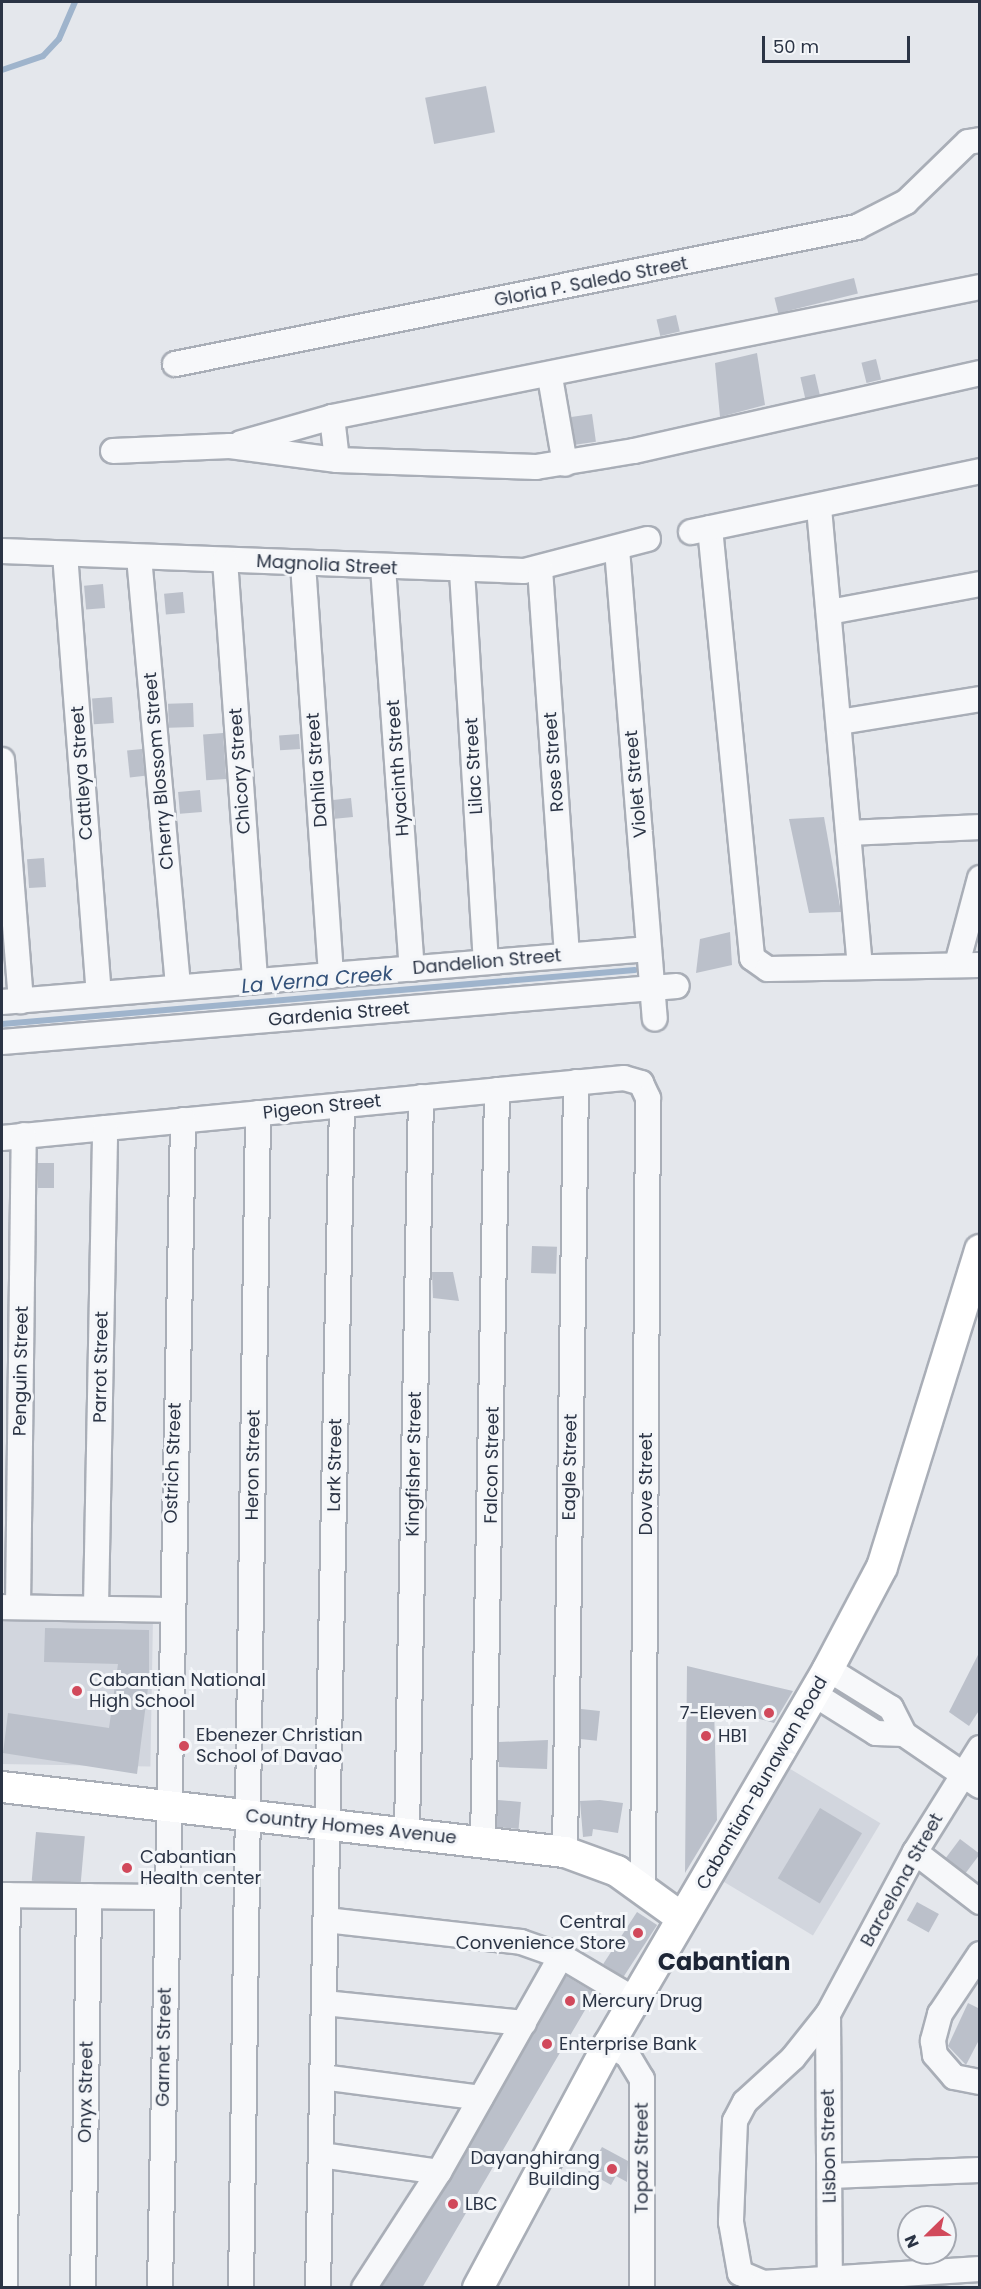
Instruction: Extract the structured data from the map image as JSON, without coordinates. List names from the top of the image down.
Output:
{
  "streets": {
    "main road": ["Cabantian-Bunawan Road", "Country Homes Avenue"],
    "street": [
      "Gloria P. Saledo Street",
      "Magnolia Street",
      "Rose Street",
      "Lilac Street",
      "Hyacinth Street",
      "Dahlia Street",
      "Cherry Blossom Street",
      "Chicory Street",
      "Cattleya Street",
      "Violet Street",
      "Dandelion Street",
      "Gardenia Street",
      "Pigeon Street",
      "Parrot Street",
      "Penguin Street",
      "Ostrich Street",
      "Kingfisher Street",
      "Heron Street",
      "Lark Street",
      "Falcon Street",
      "Eagle Street",
      "Dove Street",
      "Barcelona Street",
      "Garnet Street",
      "Onyx Street",
      "Lisbon Street",
      "Topaz Street"
    ]
  },
  "crossings": [
    ["Magnolia Street", "Rose Street"],
    ["Magnolia Street", "Lilac Street"],
    ["Magnolia Street", "Hyacinth Street"],
    ["Magnolia Street", "Dahlia Street"],
    ["Magnolia Street", "Cherry Blossom Street"],
    ["Magnolia Street", "Chicory Street"],
    ["Magnolia Street", "Cattleya Street"],
    ["Magnolia Street", "Violet Street"],
    ["Rose Street", "Dandelion Street"],
    ["Lilac Street", "Dandelion Street"],
    ["Hyacinth Street", "Dandelion Street"],
    ["Dahlia Street", "Dandelion Street"],
    ["Cherry Blossom Street", "Dandelion Street"],
    ["Chicory Street", "Dandelion Street"],
    ["Cattleya Street", "Dandelion Street"],
    ["Violet Street", "Dandelion Street"],
    ["Violet Street", "Gardenia Street"],
    ["Pigeon Street", "Parrot Street"],
    ["Pigeon Street", "Penguin Street"],
    ["Pigeon Street", "Ostrich Street"],
    ["Pigeon Street", "Kingfisher Street"],
    ["Pigeon Street", "Heron Street"],
    ["Pigeon Street", "Lark Street"],
    ["Pigeon Street", "Falcon Street"],
    ["Pigeon Street", "Eagle Street"],
    ["Pigeon Street", "Dove Street"],
    ["Ostrich Street", "Country Homes Avenue"],
    ["Ostrich Street", "Garnet Street"],
    ["Kingfisher Street", "Country Homes Avenue"],
    ["Heron Street", "Country Homes Avenue"],
    ["Lark Street", "Country Homes Avenue"],
    ["Falcon Street", "Country Homes Avenue"],
    ["Eagle Street", "Country Homes Avenue"],
    ["Dove Street", "Country Homes Avenue"],
    ["Cabantian-Bunawan Road", "Country Homes Avenue"],
    ["Cabantian-Bunawan Road", "Topaz Street"],
    ["Country Homes Avenue", "Garnet Street"],
    ["Barcelona Street", "Lisbon Street"]
  ],
  "districts": ["Cabantian"],
  "water": ["La Verna Creek"],
  "places": [
    "Cabantian National High School",
    "7-Eleven",
    "HB1",
    "Ebenezer Christian School of Davao",
    "Cabantian Health center",
    "Central Convenience Store",
    "Mercury Drug",
    "Enterprise Bank",
    "Dayanghirang Building",
    "LBC"
  ],
  "scale_bar": "50 m",
  "north": "bottom left"
}
